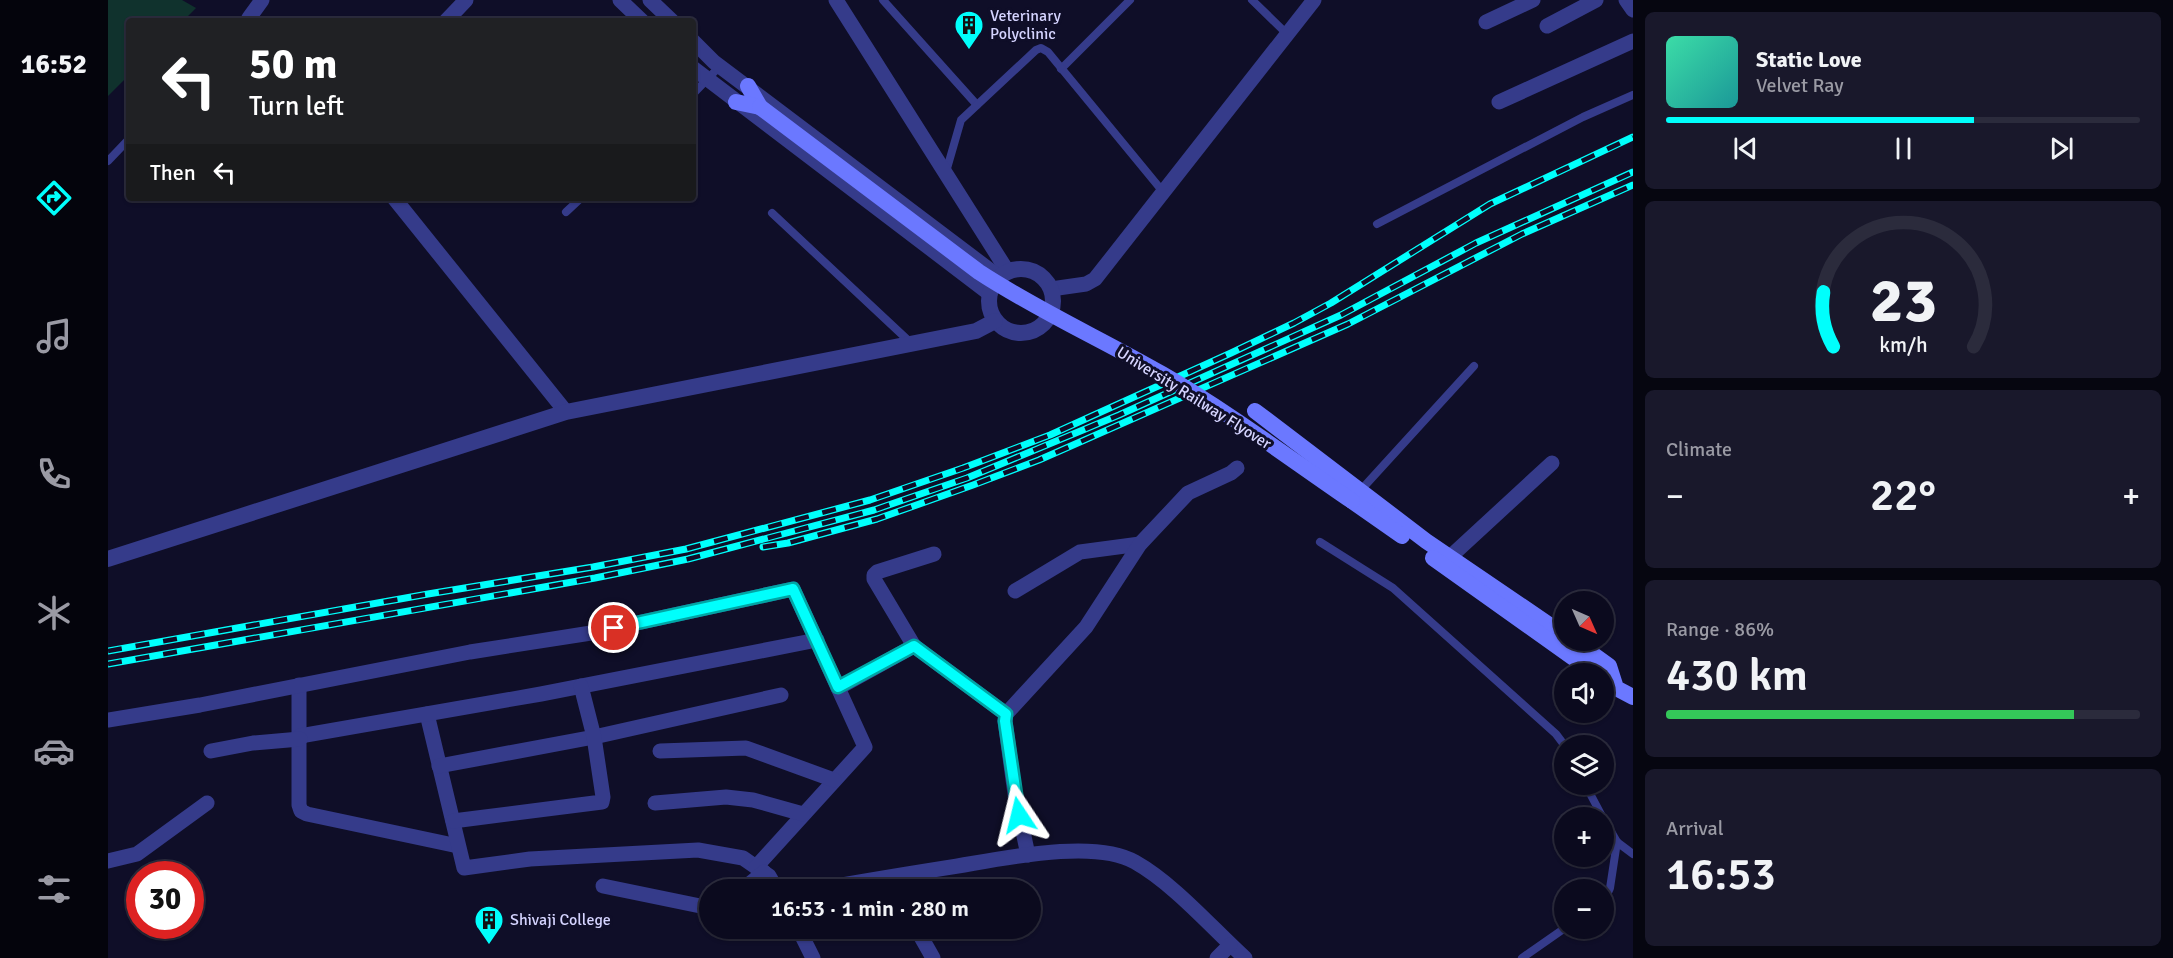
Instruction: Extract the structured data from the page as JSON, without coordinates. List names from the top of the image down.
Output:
{
  "streets": {
    "main road": ["University Railway Flyover"]
  },
  "places": {
    "building": ["Veterinary Polyclinic", "Shivaji College"]
  },
  "north": "bottom right",
  "page": {
    "tabs": "16:52",
    "turn": ["50 m", "Turn left"],
    "song": ["Static Love", "Velvet Ray"],
    "then": "Then",
    "tile": [
      "Climate",
      ["Range · 86%", "430 km"],
      ["Arrival", "16:53"]
    ],
    "heat": ["−", "22°", "+"],
    "map_buttons": ["+", "−"],
    "limit": "30",
    "trip": "16:53 · 1 min · 280 m",
    "gauge": ["23", "km/h"]
  }
}
